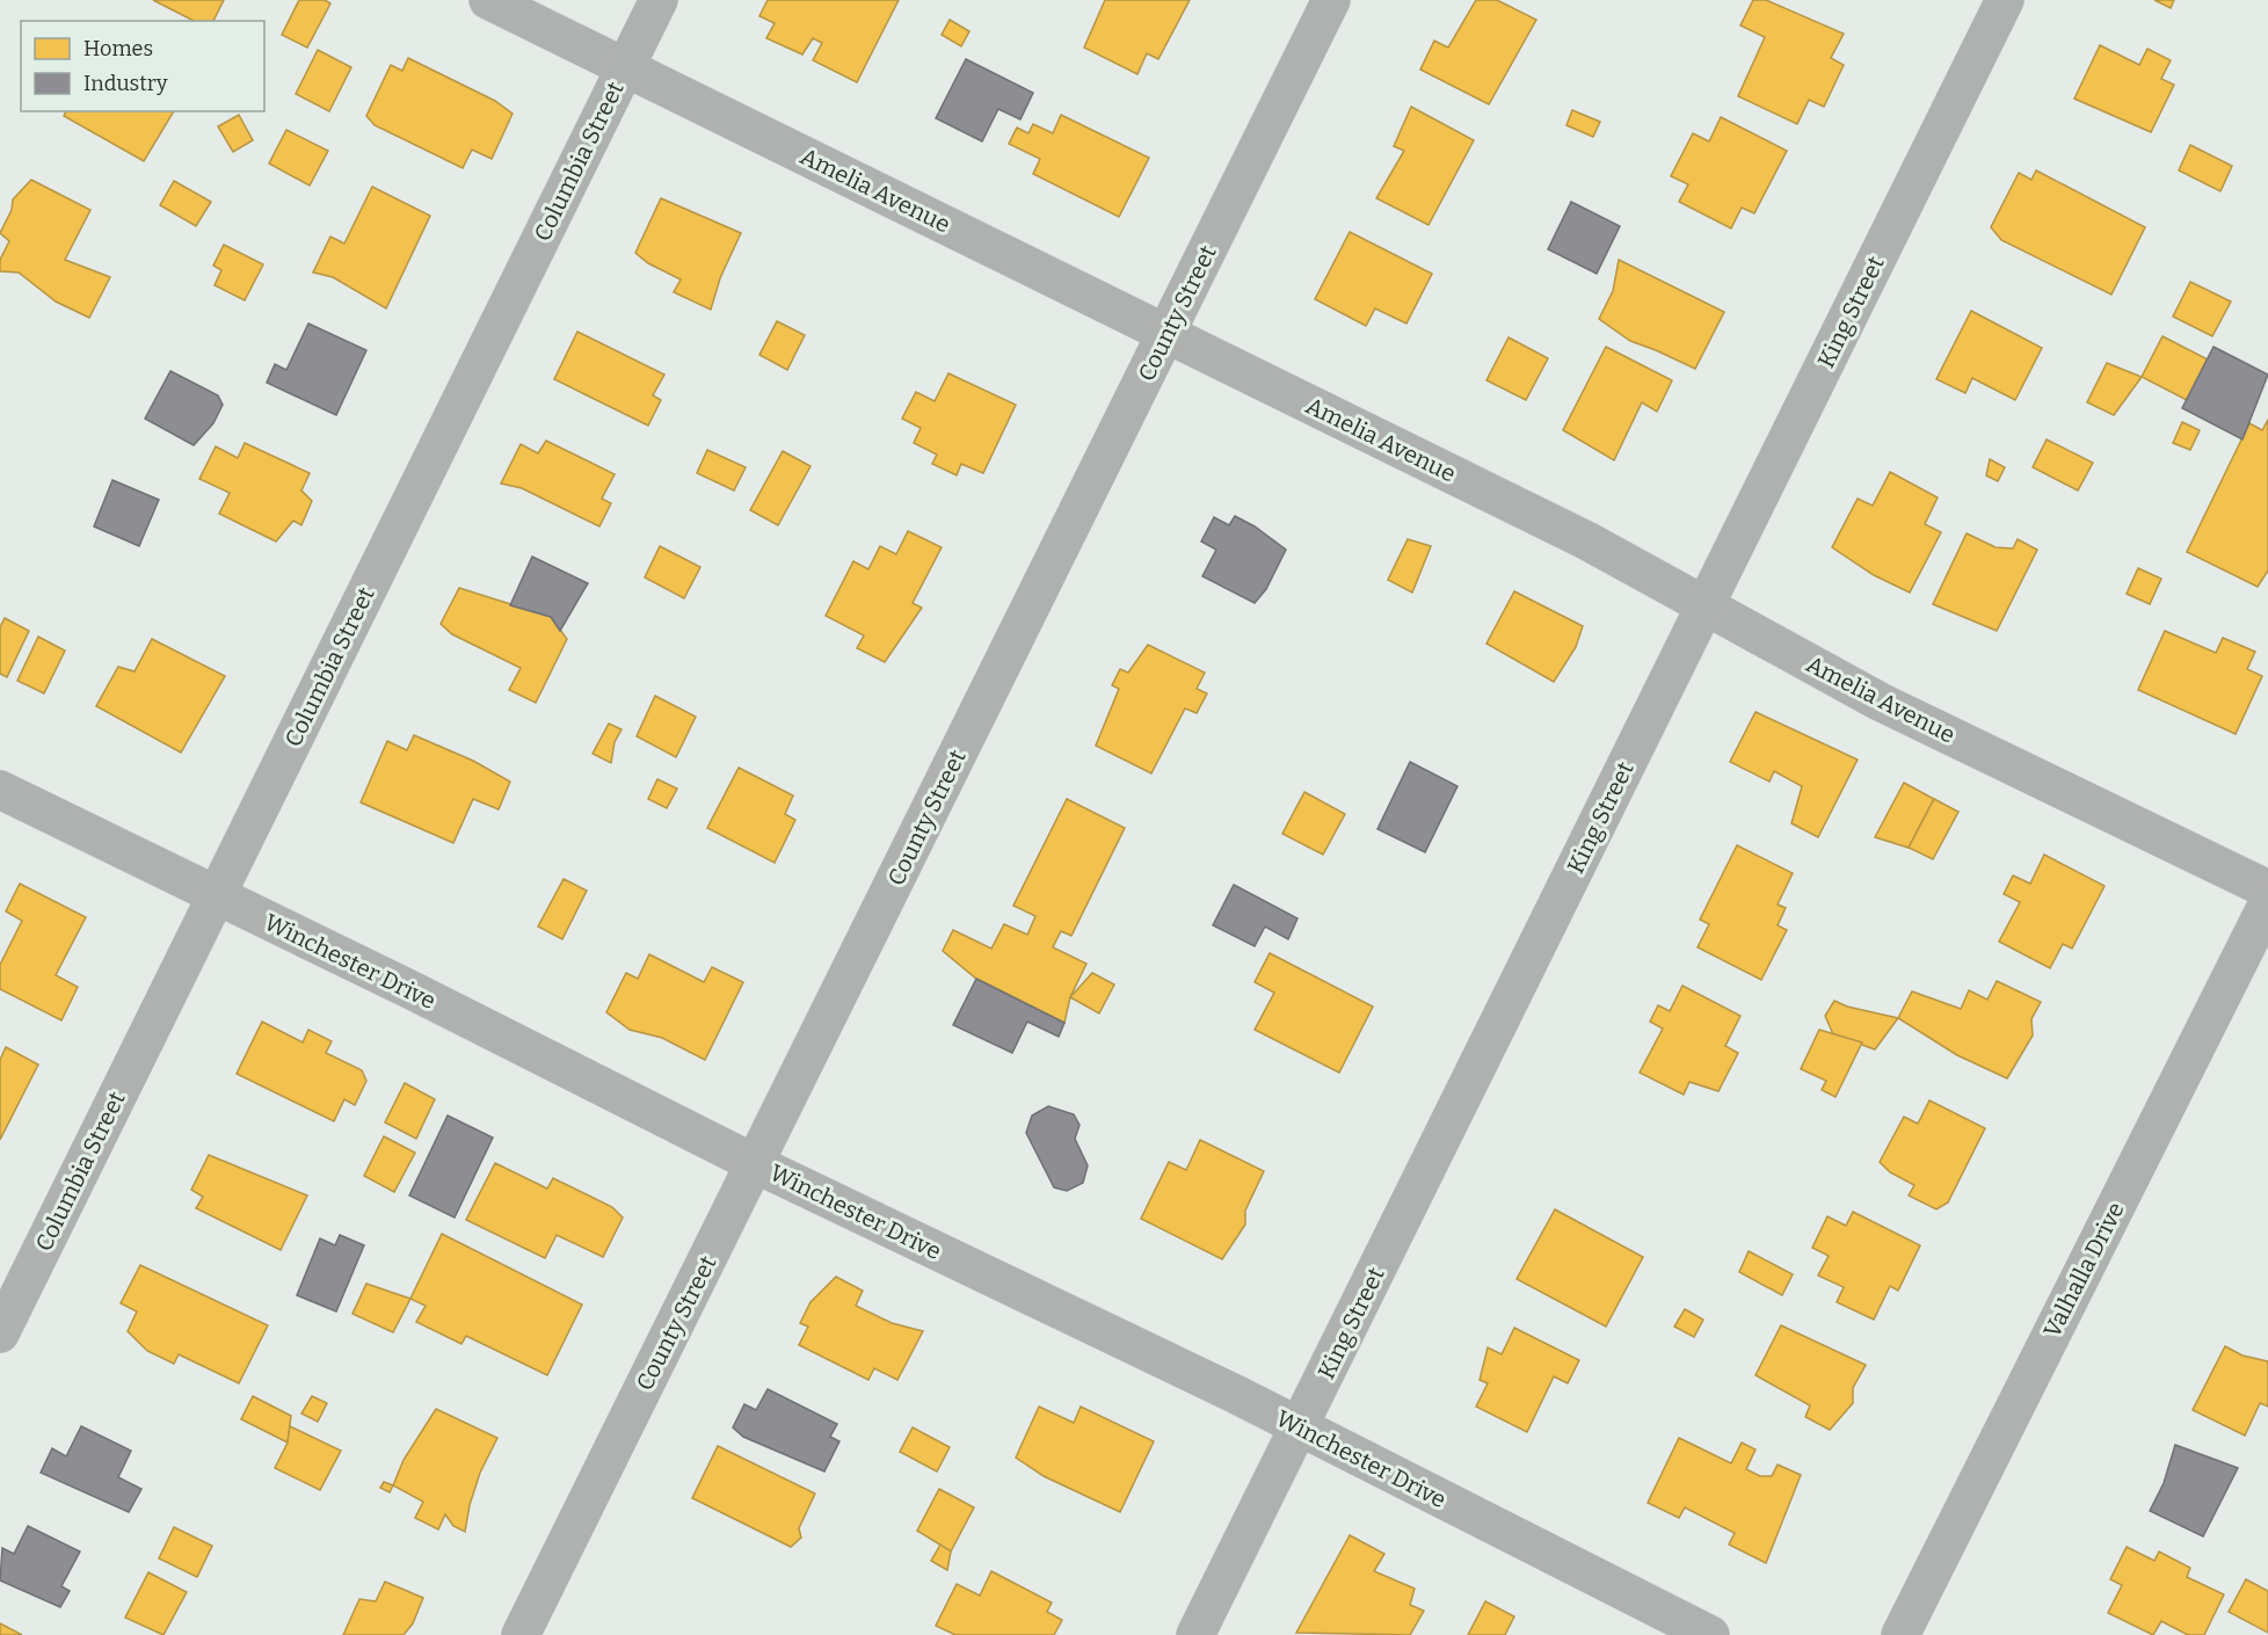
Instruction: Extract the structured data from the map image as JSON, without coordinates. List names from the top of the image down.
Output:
{
  "streets": {
    "street": [
      "Columbia Street",
      "Amelia Avenue",
      "King Street",
      "County Street",
      "Winchester Drive",
      "Valhalla Drive"
    ]
  },
  "crossings": [
    ["Columbia Street", "Amelia Avenue"],
    ["Columbia Street", "Winchester Drive"],
    ["Amelia Avenue", "King Street"],
    ["Amelia Avenue", "County Street"],
    ["King Street", "Winchester Drive"],
    ["County Street", "Winchester Drive"]
  ],
  "legend": ["Homes", "Industry"]
}
